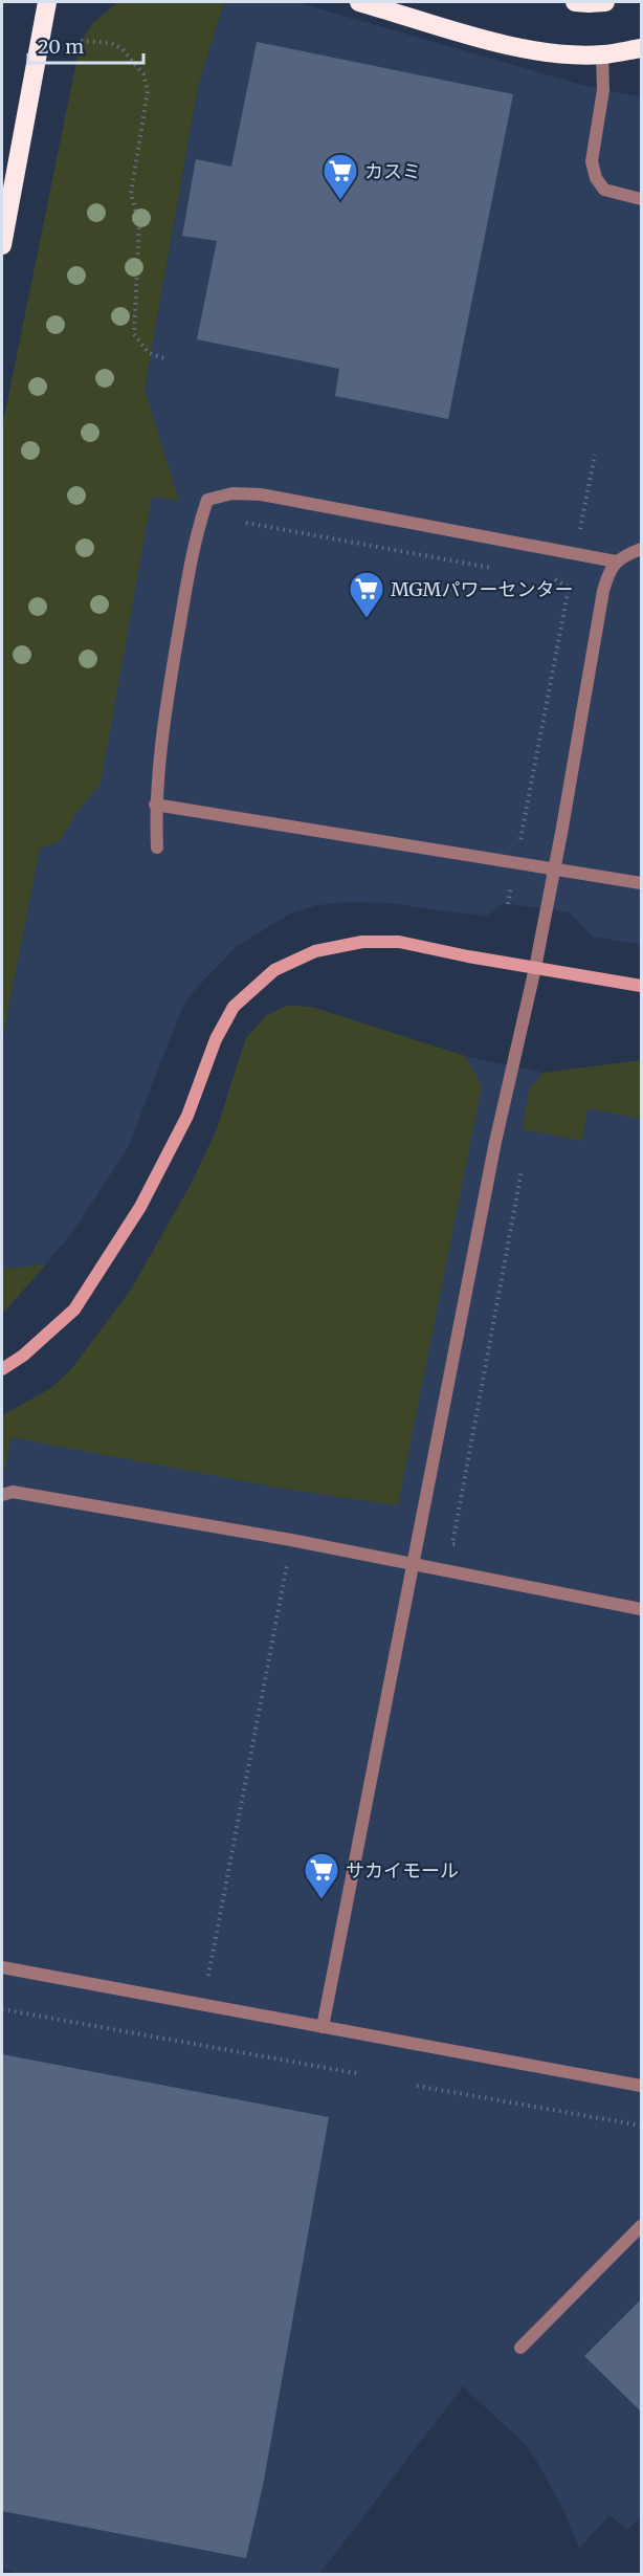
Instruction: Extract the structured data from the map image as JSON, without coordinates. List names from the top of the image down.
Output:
{
  "places": {
    "supermarket": ["カスミ", "MGMパワーセンター", "サカイモール"]
  },
  "scale_bar": "20 m"
}
